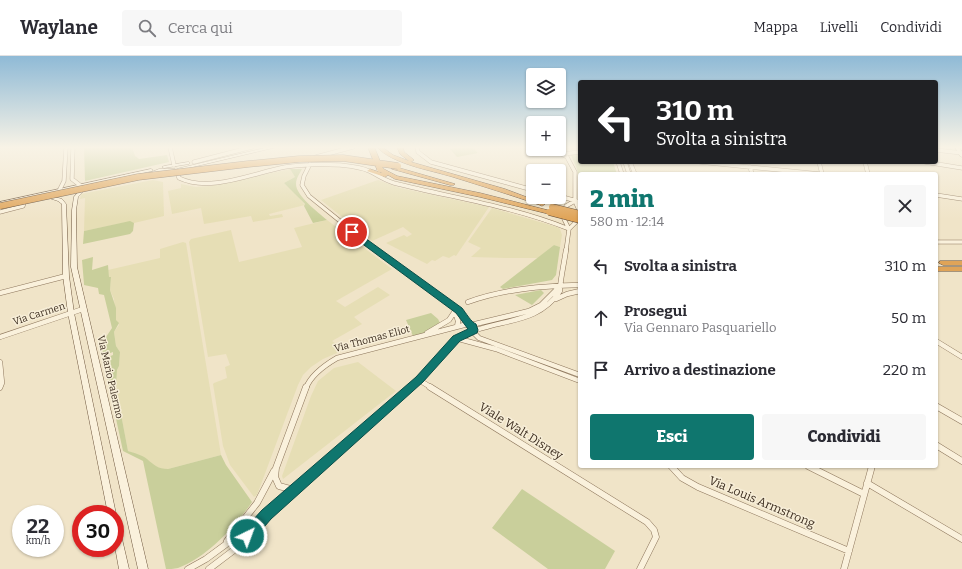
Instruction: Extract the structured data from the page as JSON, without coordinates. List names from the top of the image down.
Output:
{
  "streets": {
    "street": [
      "Via Carmen",
      "Via Thomas Eliot",
      "Via Mario Palermo",
      "Viale Walt Disney",
      "Via Louis Armstrong"
    ]
  },
  "crossings": [
    ["Via Carmen", "Via Mario Palermo"]
  ],
  "page": {
    "header": "Waylane",
    "search": "Cerca qui",
    "nav": ["Mappa", "Livelli", "Condividi"],
    "map_buttons": ["+", "−"],
    "turn": ["310 m", "Svolta a sinistra"],
    "heading": ["2 min", "580 m · 12:14"],
    "list": [
      {
        "name": "Svolta a sinistra",
        "value": "310 m"
      },
      {
        "name": "Prosegui",
        "note": "Via Gennaro Pasquariello",
        "value": "50 m"
      },
      {
        "name": "Arrivo a destinazione",
        "value": "220 m"
      }
    ],
    "buttons": ["Esci", "Condividi"],
    "speed": "22 km/h",
    "limit": "30"
  }
}
